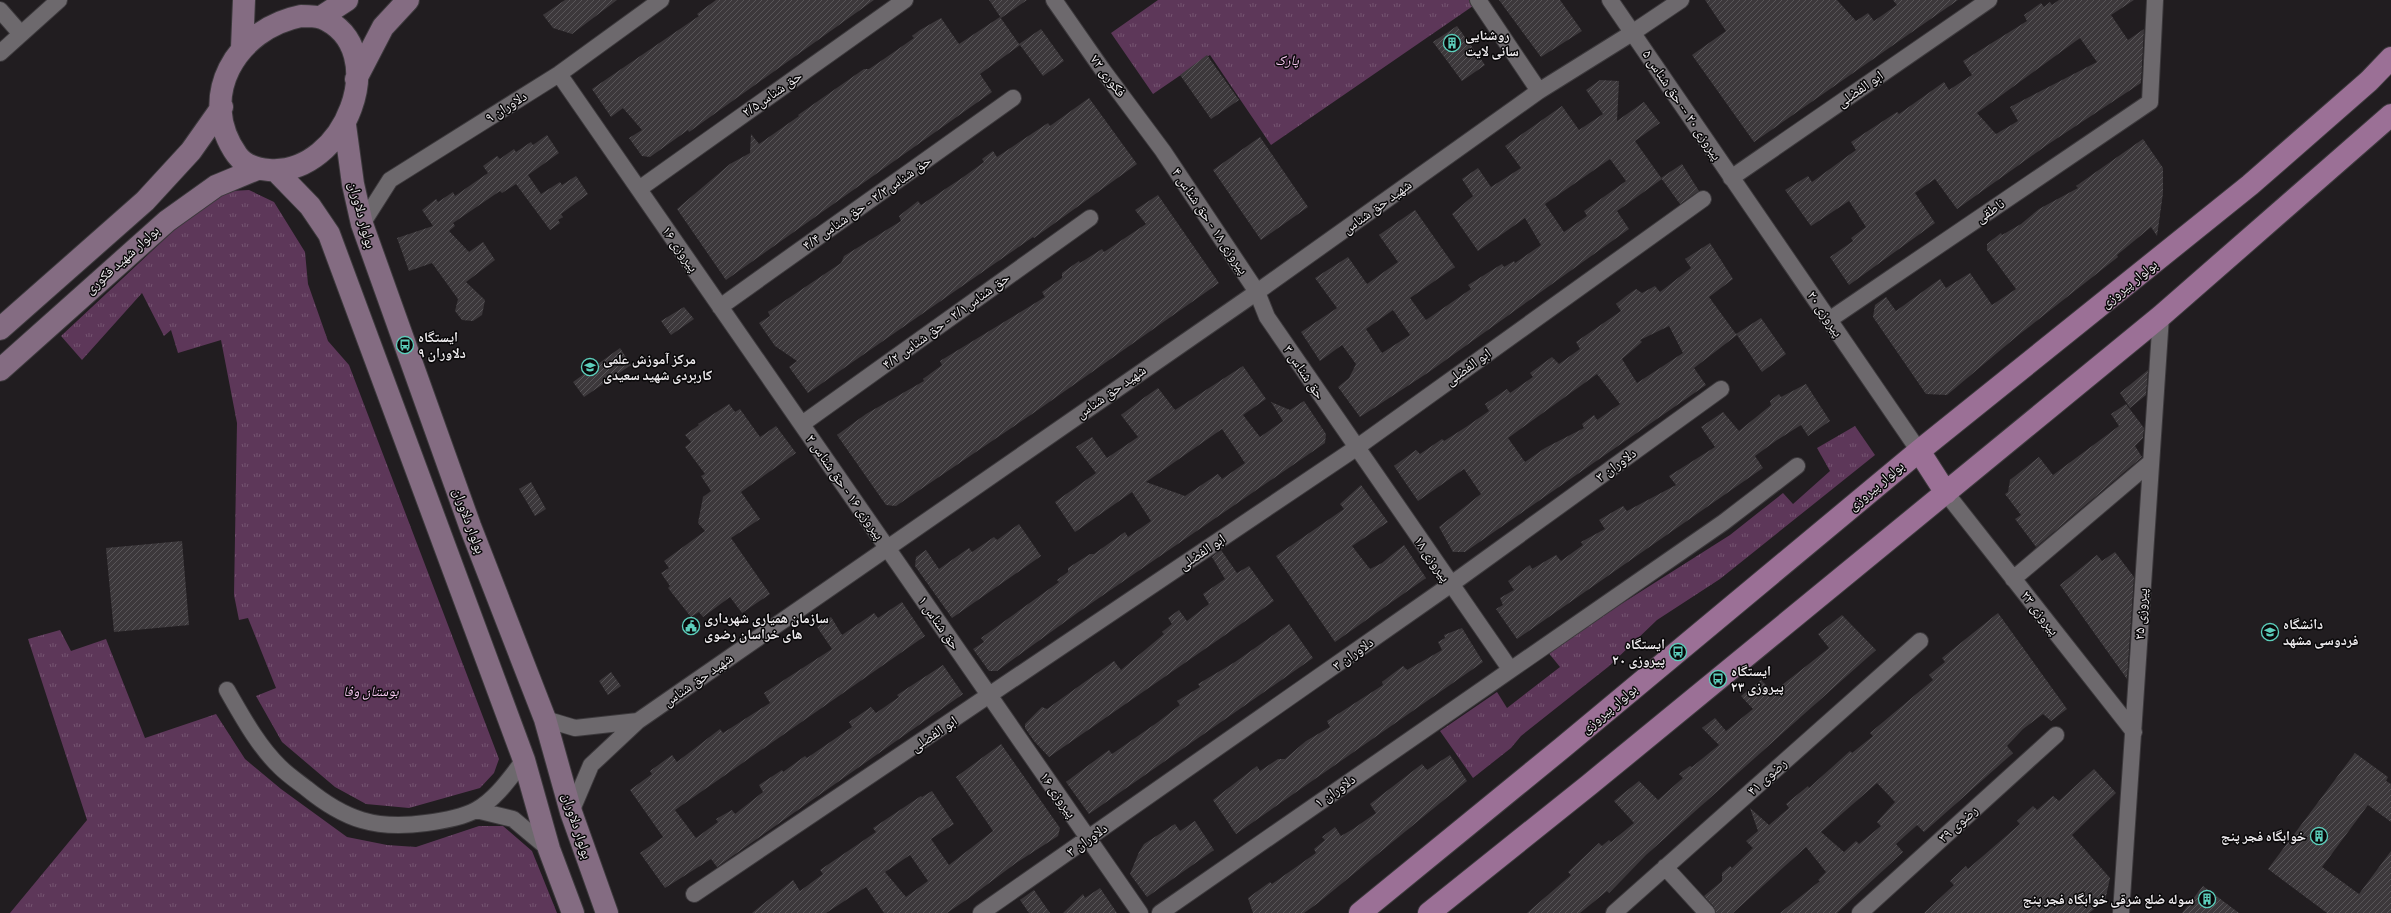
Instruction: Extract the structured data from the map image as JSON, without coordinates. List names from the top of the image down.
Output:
{
  "streets": {
    "main road": ["بولوار پیروزی"],
    "street": [
      "فکوری ۷۲",
      "ابو الفضلی",
      "حق شناس۲/۵",
      "پیروزی ۲۰ -- حق شناس ۵",
      "دلاوران ۹",
      "حق شناس۲/۳ - حق شناس ۴/۴",
      "شهید حق شناس",
      "ناطقی",
      "بولوار دلاوران",
      "پیروزی ۱۸ - حق شناس ۴",
      "پیروزی ۱۶",
      "بولوار شهید فکوری",
      "پیروزی ۲۰",
      "حق شناس۲/۱ - حق شناس ۴/۲",
      "حق شناس ۳",
      "دلاوران ۳",
      "پیروزی ۱۶ - حق شناس ۲",
      "پیروزی ۱۸",
      "پیروزی ۲۳",
      "پیروزی ۲۵",
      "حق شناس ۱",
      "رضوی ۴۱",
      "دلاوران ۱",
      "رضوی ۳۹"
    ]
  },
  "crossings": [
    ["فکوری ۷۲", "پیروزی ۱۸ - حق شناس ۴"],
    ["ابو الفضلی", "پیروزی ۲۰ -- حق شناس ۵"],
    ["ابو الفضلی", "پیروزی ۱۶"],
    ["ابو الفضلی", "پیروزی ۲۰"],
    ["ابو الفضلی", "حق شناس ۳"],
    ["ابو الفضلی", "پیروزی ۱۸"],
    ["ابو الفضلی", "حق شناس ۱"],
    ["حق شناس۲/۵", "پیروزی ۱۶"],
    ["پیروزی ۲۰ -- حق شناس ۵", "شهید حق شناس"],
    ["پیروزی ۲۰ -- حق شناس ۵", "پیروزی ۲۰"],
    ["دلاوران ۹", "بولوار دلاوران"],
    ["دلاوران ۹", "پیروزی ۱۶"],
    ["حق شناس۲/۳ - حق شناس ۴/۴", "پیروزی ۱۶"],
    ["شهید حق شناس", "بولوار دلاوران"],
    ["شهید حق شناس", "پیروزی ۱۸ - حق شناس ۴"],
    ["شهید حق شناس", "حق شناس ۳"],
    ["شهید حق شناس", "پیروزی ۱۶ - حق شناس ۲"],
    ["شهید حق شناس", "حق شناس ۱"],
    ["ناطقی", "پیروزی ۲۰"],
    ["بولوار دلاوران", "بولوار شهید فکوری"],
    ["پیروزی ۱۸ - حق شناس ۴", "حق شناس ۳"],
    ["پیروزی ۱۶", "حق شناس۲/۱ - حق شناس ۴/۲"],
    ["پیروزی ۱۶", "دلاوران ۳"],
    ["پیروزی ۱۶", "پیروزی ۱۶ - حق شناس ۲"],
    ["پیروزی ۱۶", "حق شناس ۱"],
    ["بولوار پیروزی", "پیروزی ۲۰"],
    ["حق شناس۲/۱ - حق شناس ۴/۲", "پیروزی ۱۶ - حق شناس ۲"],
    ["حق شناس ۳", "پیروزی ۱۸"],
    ["دلاوران ۳", "پیروزی ۱۸"],
    ["پیروزی ۱۶ - حق شناس ۲", "حق شناس ۱"],
    ["پیروزی ۱۸", "دلاوران ۱"],
    ["پیروزی ۲۳", "پیروزی ۲۵"]
  ],
  "parks": ["پارک", "بوستان وفا"],
  "places": {
    "building": ["روشنایی سانی لایت", "خوابگاه فجر پنج", "سوله ضلع شرقی خوابگاه فجر پنج"],
    "bus stop": ["ایستگاه دلاوران ۹", "ایستگاه پیروزی ۲۰", "ایستگاه پیروزی ۲۳"],
    "school or university": ["مرکز آموزش علمی کاربردی شهید سعیدی", "دانشگاه فردوسی مشهد"],
    "public building": ["سازمان همیاری شهرداری های خراسان رضوی"]
  }
}
